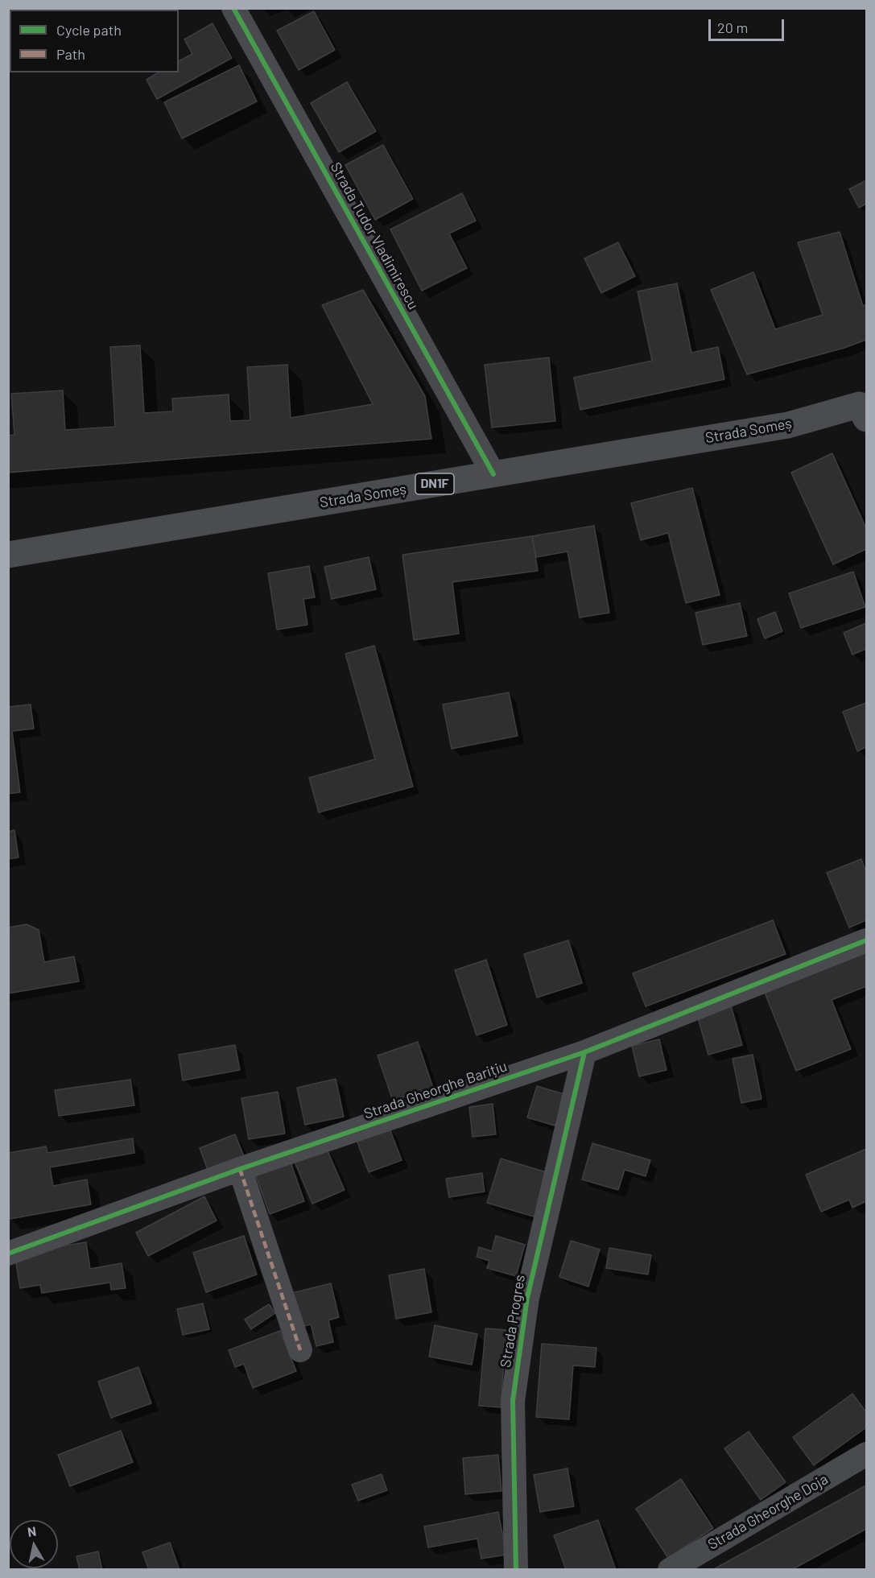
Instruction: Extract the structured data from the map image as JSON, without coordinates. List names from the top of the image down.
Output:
{
  "streets": {
    "main road": ["Strada Someș", "DN1F"],
    "street": [
      "Strada Tudor Vladimirescu",
      "Strada Gheorghe Barițiu",
      "Strada Progres",
      "Strada Gheorghe Doja"
    ]
  },
  "crossings": [
    ["Strada Tudor Vladimirescu", "Strada Someș"],
    ["Strada Gheorghe Barițiu", "Strada Progres"]
  ],
  "legend": ["Cycle path", "Path"],
  "scale_bar": "20 m",
  "north": "top"
}
